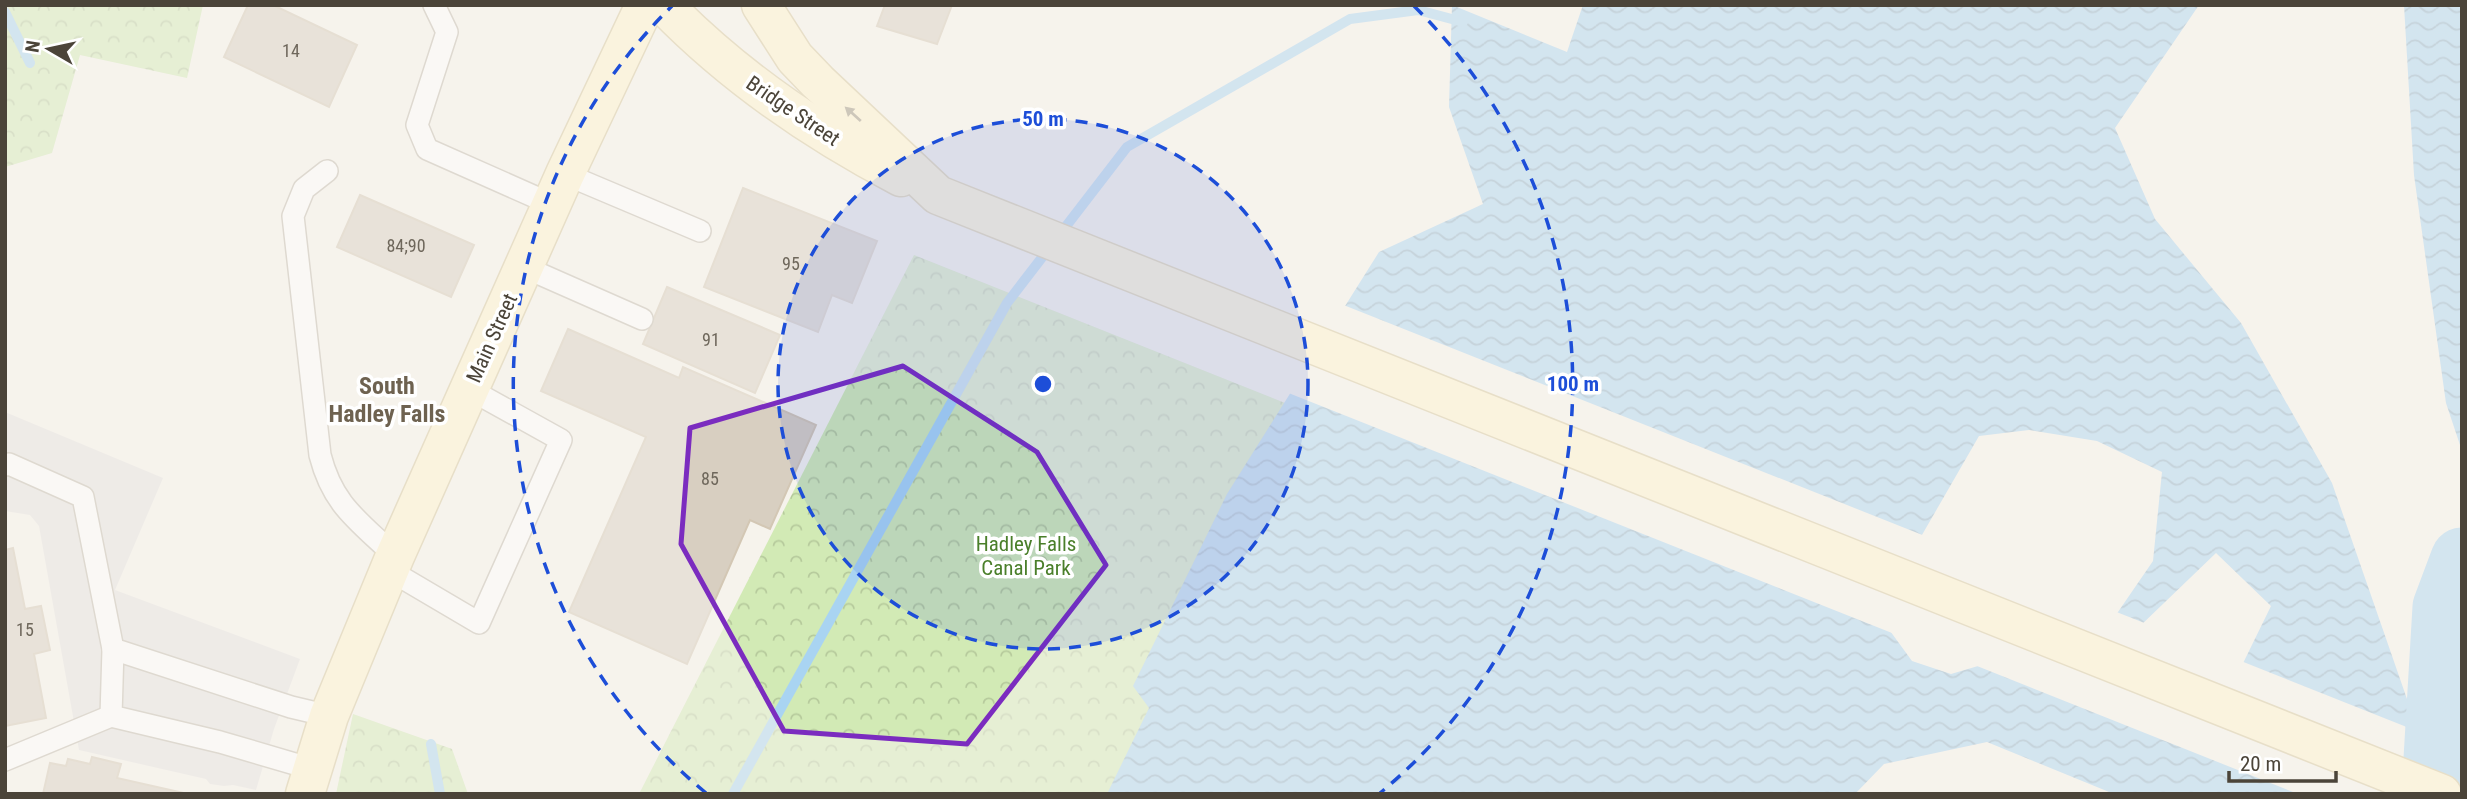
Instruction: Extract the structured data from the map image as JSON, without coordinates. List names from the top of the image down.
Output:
{
  "streets": {
    "main road": ["Bridge Street", "Main Street"]
  },
  "districts": ["South Hadley Falls"],
  "parks": ["Hadley Falls Canal Park"],
  "house_numbers": [
    "14",
    "84;90",
    "95",
    "91",
    "85",
    "15"
  ],
  "scale_bar": "20 m",
  "north": "left",
  "rings": ["50 m", "100 m"]
}
